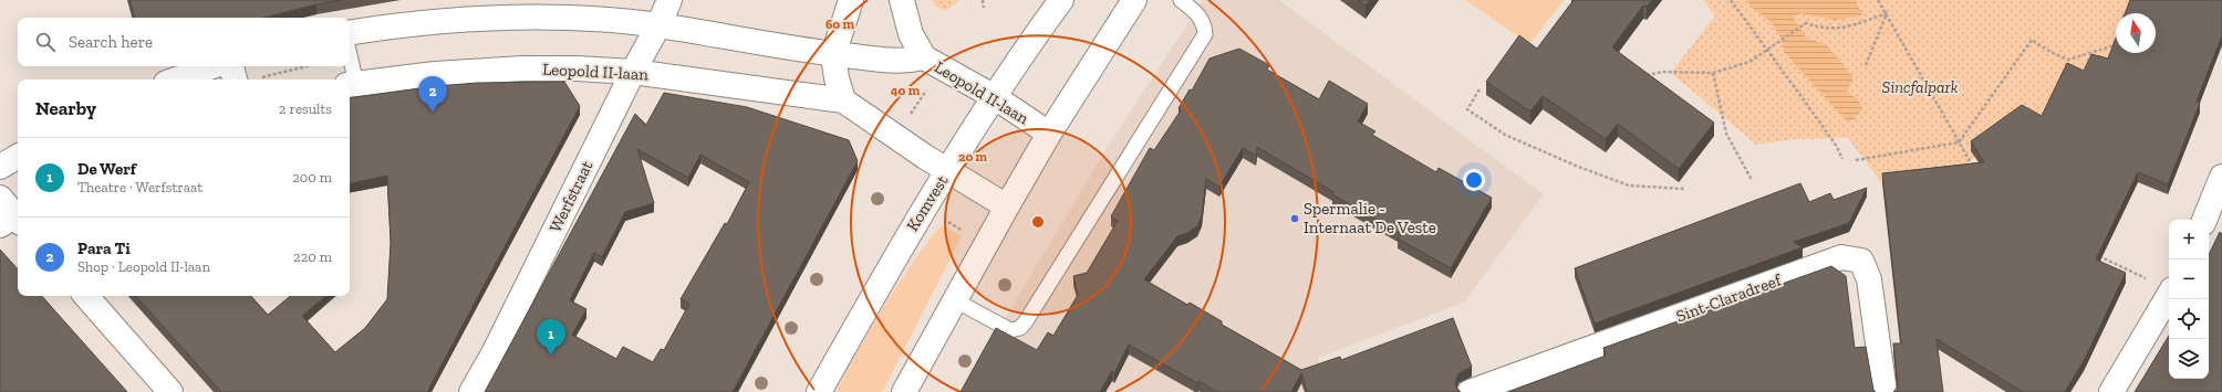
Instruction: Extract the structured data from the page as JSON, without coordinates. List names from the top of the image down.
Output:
{
  "streets": {
    "street": [
      "Leopold II-laan",
      "Werfstraat",
      "Komvest",
      "Sint-Claradreef"
    ]
  },
  "crossings": [
    ["Leopold II-laan", "Werfstraat"],
    ["Leopold II-laan", "Komvest"]
  ],
  "parks": ["Sincfalpark"],
  "places": ["Spermalie - Internaat De Veste"],
  "north": "top",
  "page": {
    "search": "Search here",
    "pins": ["2", "1"],
    "heading": ["Nearby", "2 results"],
    "list": [
      {
        "mark": "1",
        "name": "De Werf",
        "note": "Theatre · Werfstraat",
        "value": "200 m"
      },
      {
        "mark": "2",
        "name": "Para Ti",
        "note": "Shop · Leopold II-laan",
        "value": "220 m"
      }
    ],
    "map_buttons": ["+", "−"]
  },
  "rings": ["60 m", "40 m", "20 m"]
}
